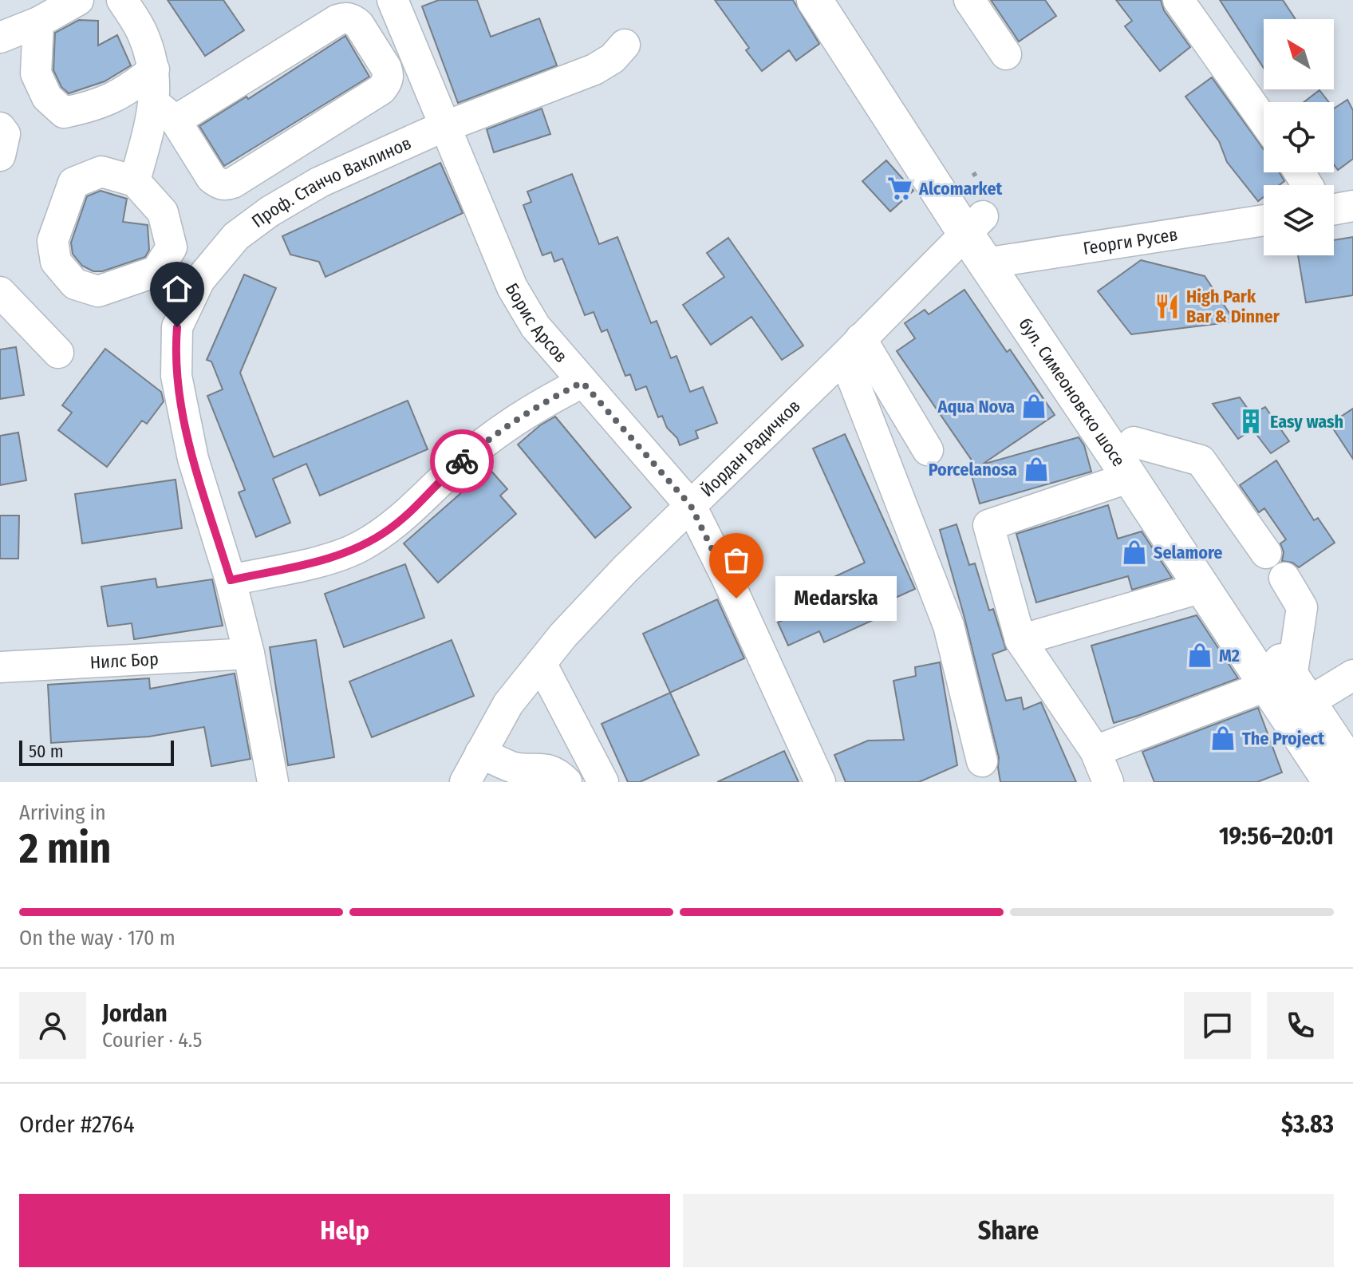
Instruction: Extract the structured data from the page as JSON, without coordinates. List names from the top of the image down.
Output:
{
  "streets": {
    "main road": ["бул. Симеоновско шосе"],
    "street": [
      "Проф. Станчо Ваклинов",
      "Георги Русев",
      "Борис Арсов",
      "Йордан Радичков",
      "Нилс Бор"
    ]
  },
  "crossings": [
    ["Проф. Станчо Ваклинов", "Борис Арсов"],
    ["Проф. Станчо Ваклинов", "Нилс Бор"],
    ["Георги Русев", "бул. Симеоновско шосе"],
    ["Борис Арсов", "Йордан Радичков"],
    ["бул. Симеоновско шосе", "Йордан Радичков"]
  ],
  "places": {
    "supermarket": ["Alcomarket"],
    "restaurant": ["High Park Bar & Dinner"],
    "shop": [
      "Aqua Nova",
      "Porcelanosa",
      "Selamore",
      "M2",
      "The Project"
    ],
    "building": ["Easy wash"],
    "other": ["Medarska"]
  },
  "scale_bar": "50 m",
  "north": "top left",
  "page": {
    "bubble": "Medarska",
    "scale": "50 m",
    "heading": ["2 min", "Arriving in", "19:56–20:01"],
    "panel": [
      "Jordan",
      "Courier · 4.5",
      "Order #2764",
      "$3.83"
    ],
    "bar": "On the way · 170 m",
    "buttons": ["Help", "Share"]
  }
}
